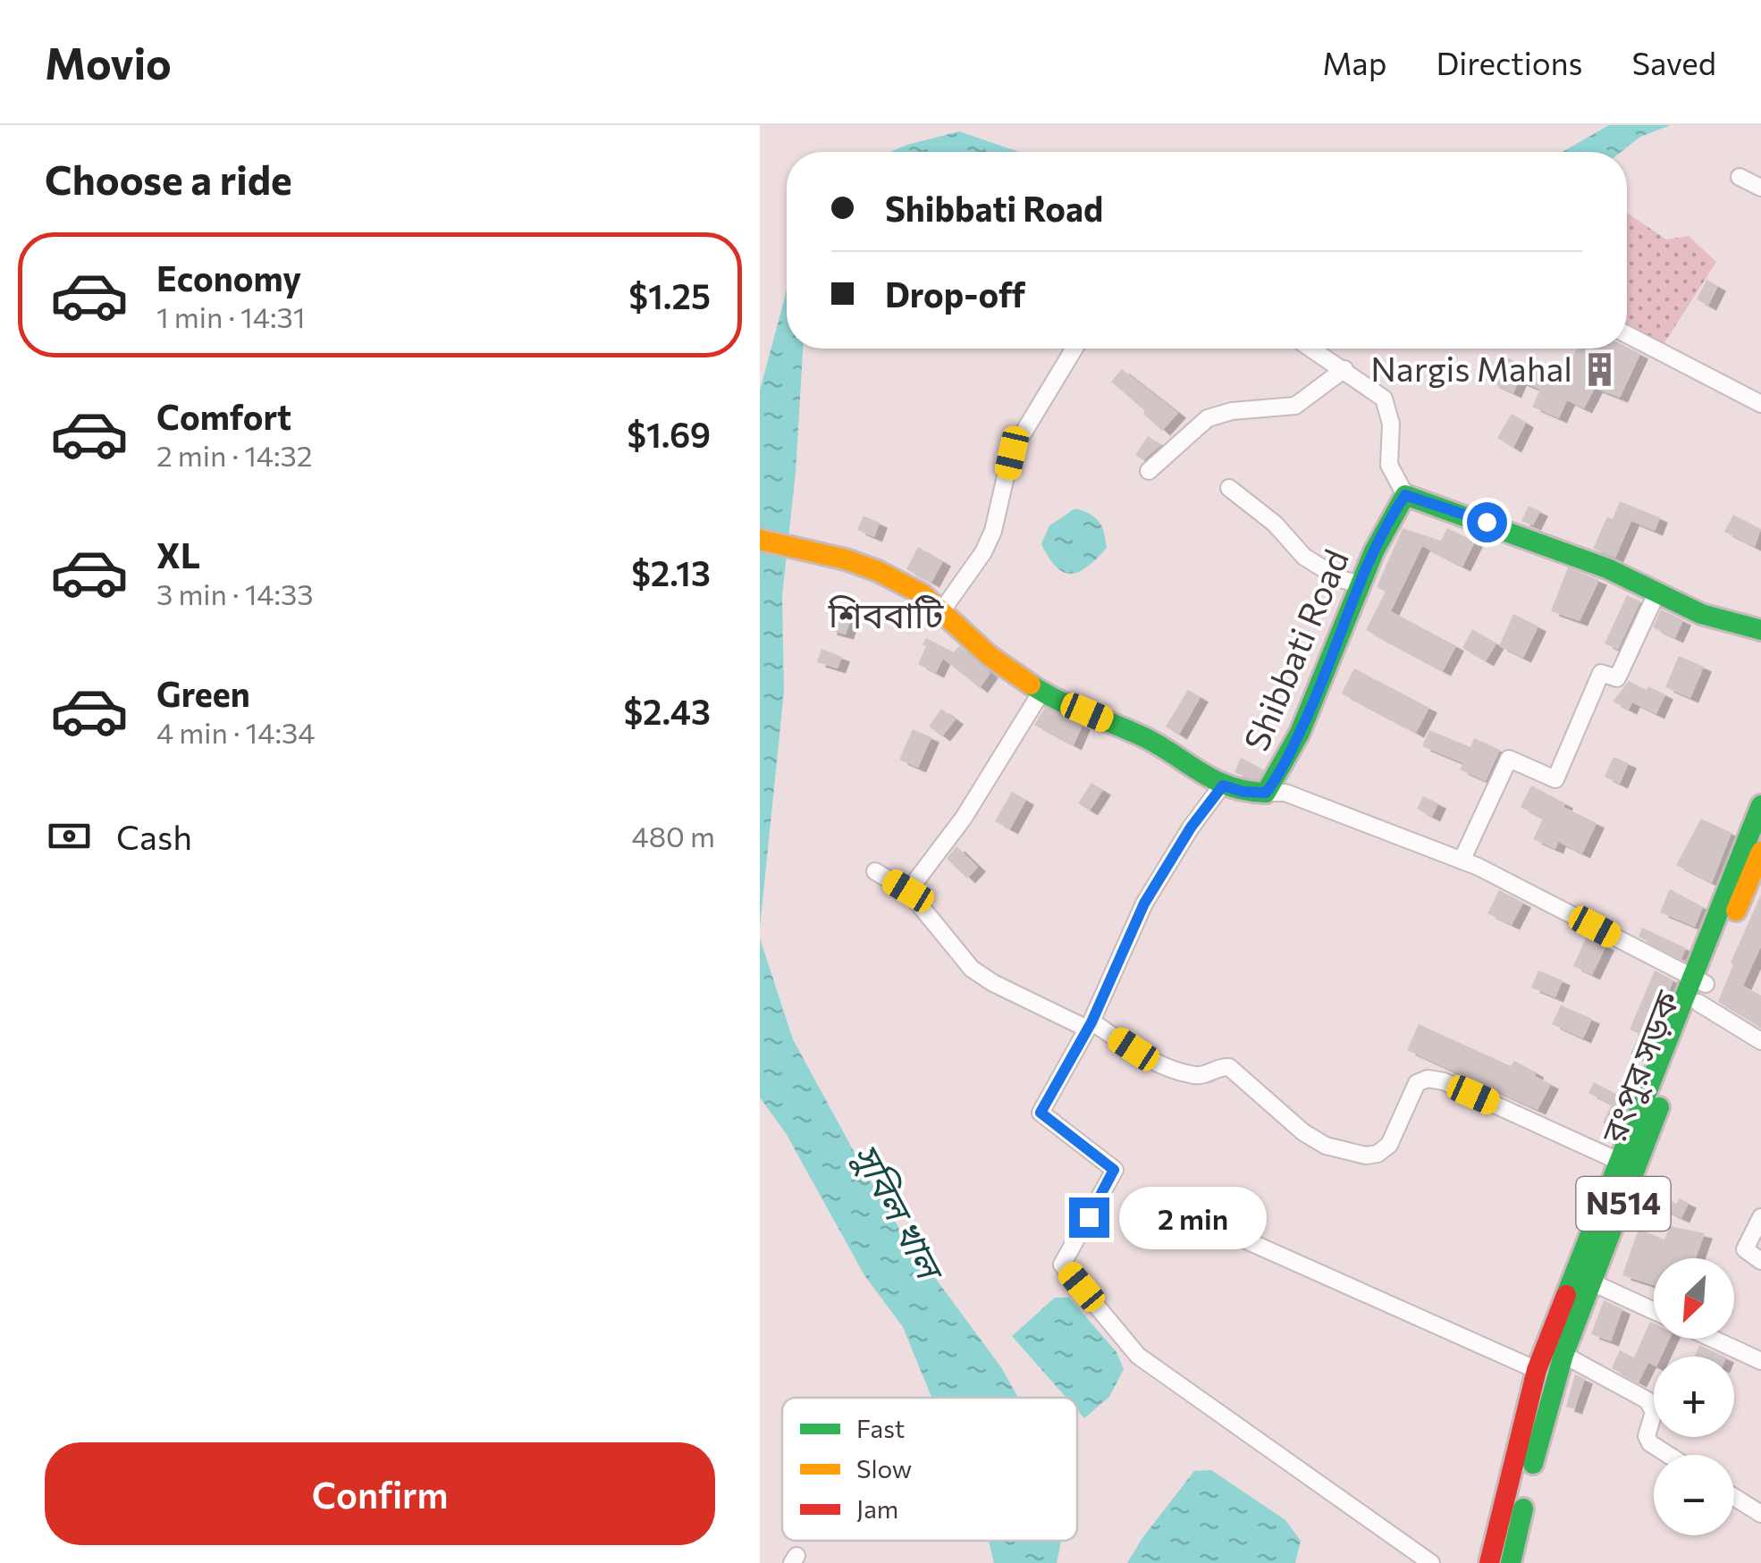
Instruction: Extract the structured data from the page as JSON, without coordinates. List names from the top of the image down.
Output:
{
  "streets": {
    "main road": ["Shibbati Road", "রংপুর সড়ক", "N514"]
  },
  "crossings": [
    ["রংপুর সড়ক", "N514"]
  ],
  "districts": ["শিববাটি"],
  "water": ["সুবিল খাল"],
  "places": {
    "building": ["Nargis Mahal"]
  },
  "legend": ["Fast", "Slow", "Jam"],
  "north": "bottom left",
  "page": {
    "header": "Movio",
    "nav": ["Map", "Directions", "Saved"],
    "heading": "Choose a ride",
    "banner": ["Shibbati Road", "Drop-off"],
    "list": [
      {
        "name": "Economy",
        "note": "1 min · 14:31",
        "value": "$1.25"
      },
      {
        "name": "Comfort",
        "note": "2 min · 14:32",
        "value": "$1.69"
      },
      {
        "name": "XL",
        "note": "3 min · 14:33",
        "value": "$2.13"
      },
      {
        "name": "Green",
        "note": "4 min · 14:34",
        "value": "$2.43"
      }
    ],
    "pay": ["Cash", "480 m"],
    "bubble": "2 min",
    "map_buttons": ["+", "−"],
    "buttons": "Confirm"
  }
}
